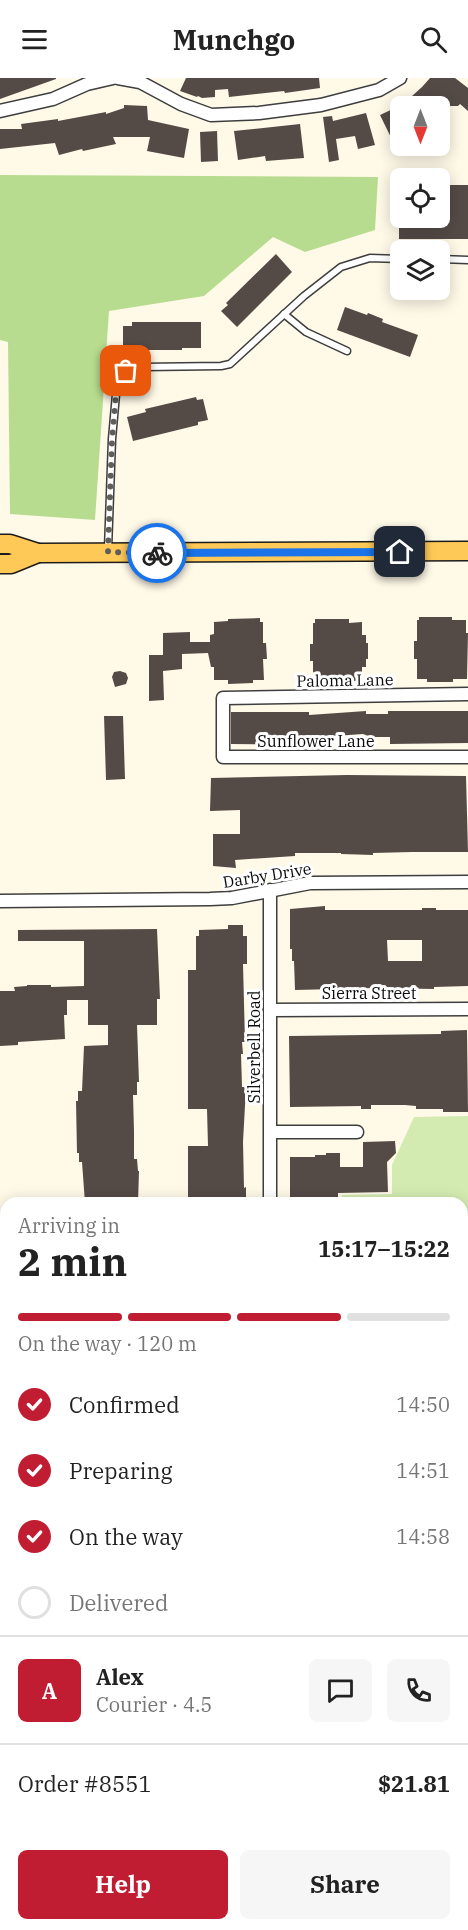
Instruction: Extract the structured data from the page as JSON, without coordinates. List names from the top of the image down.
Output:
{
  "streets": {
    "street": [
      "Paloma Lane",
      "Sunflower Lane",
      "Darby Drive",
      "Sierra Street",
      "Silverbell Road"
    ]
  },
  "crossings": [
    ["Paloma Lane", "Sunflower Lane"],
    ["Darby Drive", "Silverbell Road"],
    ["Sierra Street", "Silverbell Road"]
  ],
  "north": "bottom",
  "page": {
    "header": "Munchgo",
    "heading": ["2 min", "Arriving in", "15:17–15:22"],
    "panel": [
      "Alex",
      "Courier · 4.5",
      "Order #8551",
      "$21.81"
    ],
    "bar": "On the way · 120 m",
    "list": [
      ["Confirmed", "14:50"],
      ["Preparing", "14:51"],
      ["On the way", "14:58"],
      "Delivered"
    ],
    "round": "A",
    "buttons": ["Help", "Share"]
  }
}
